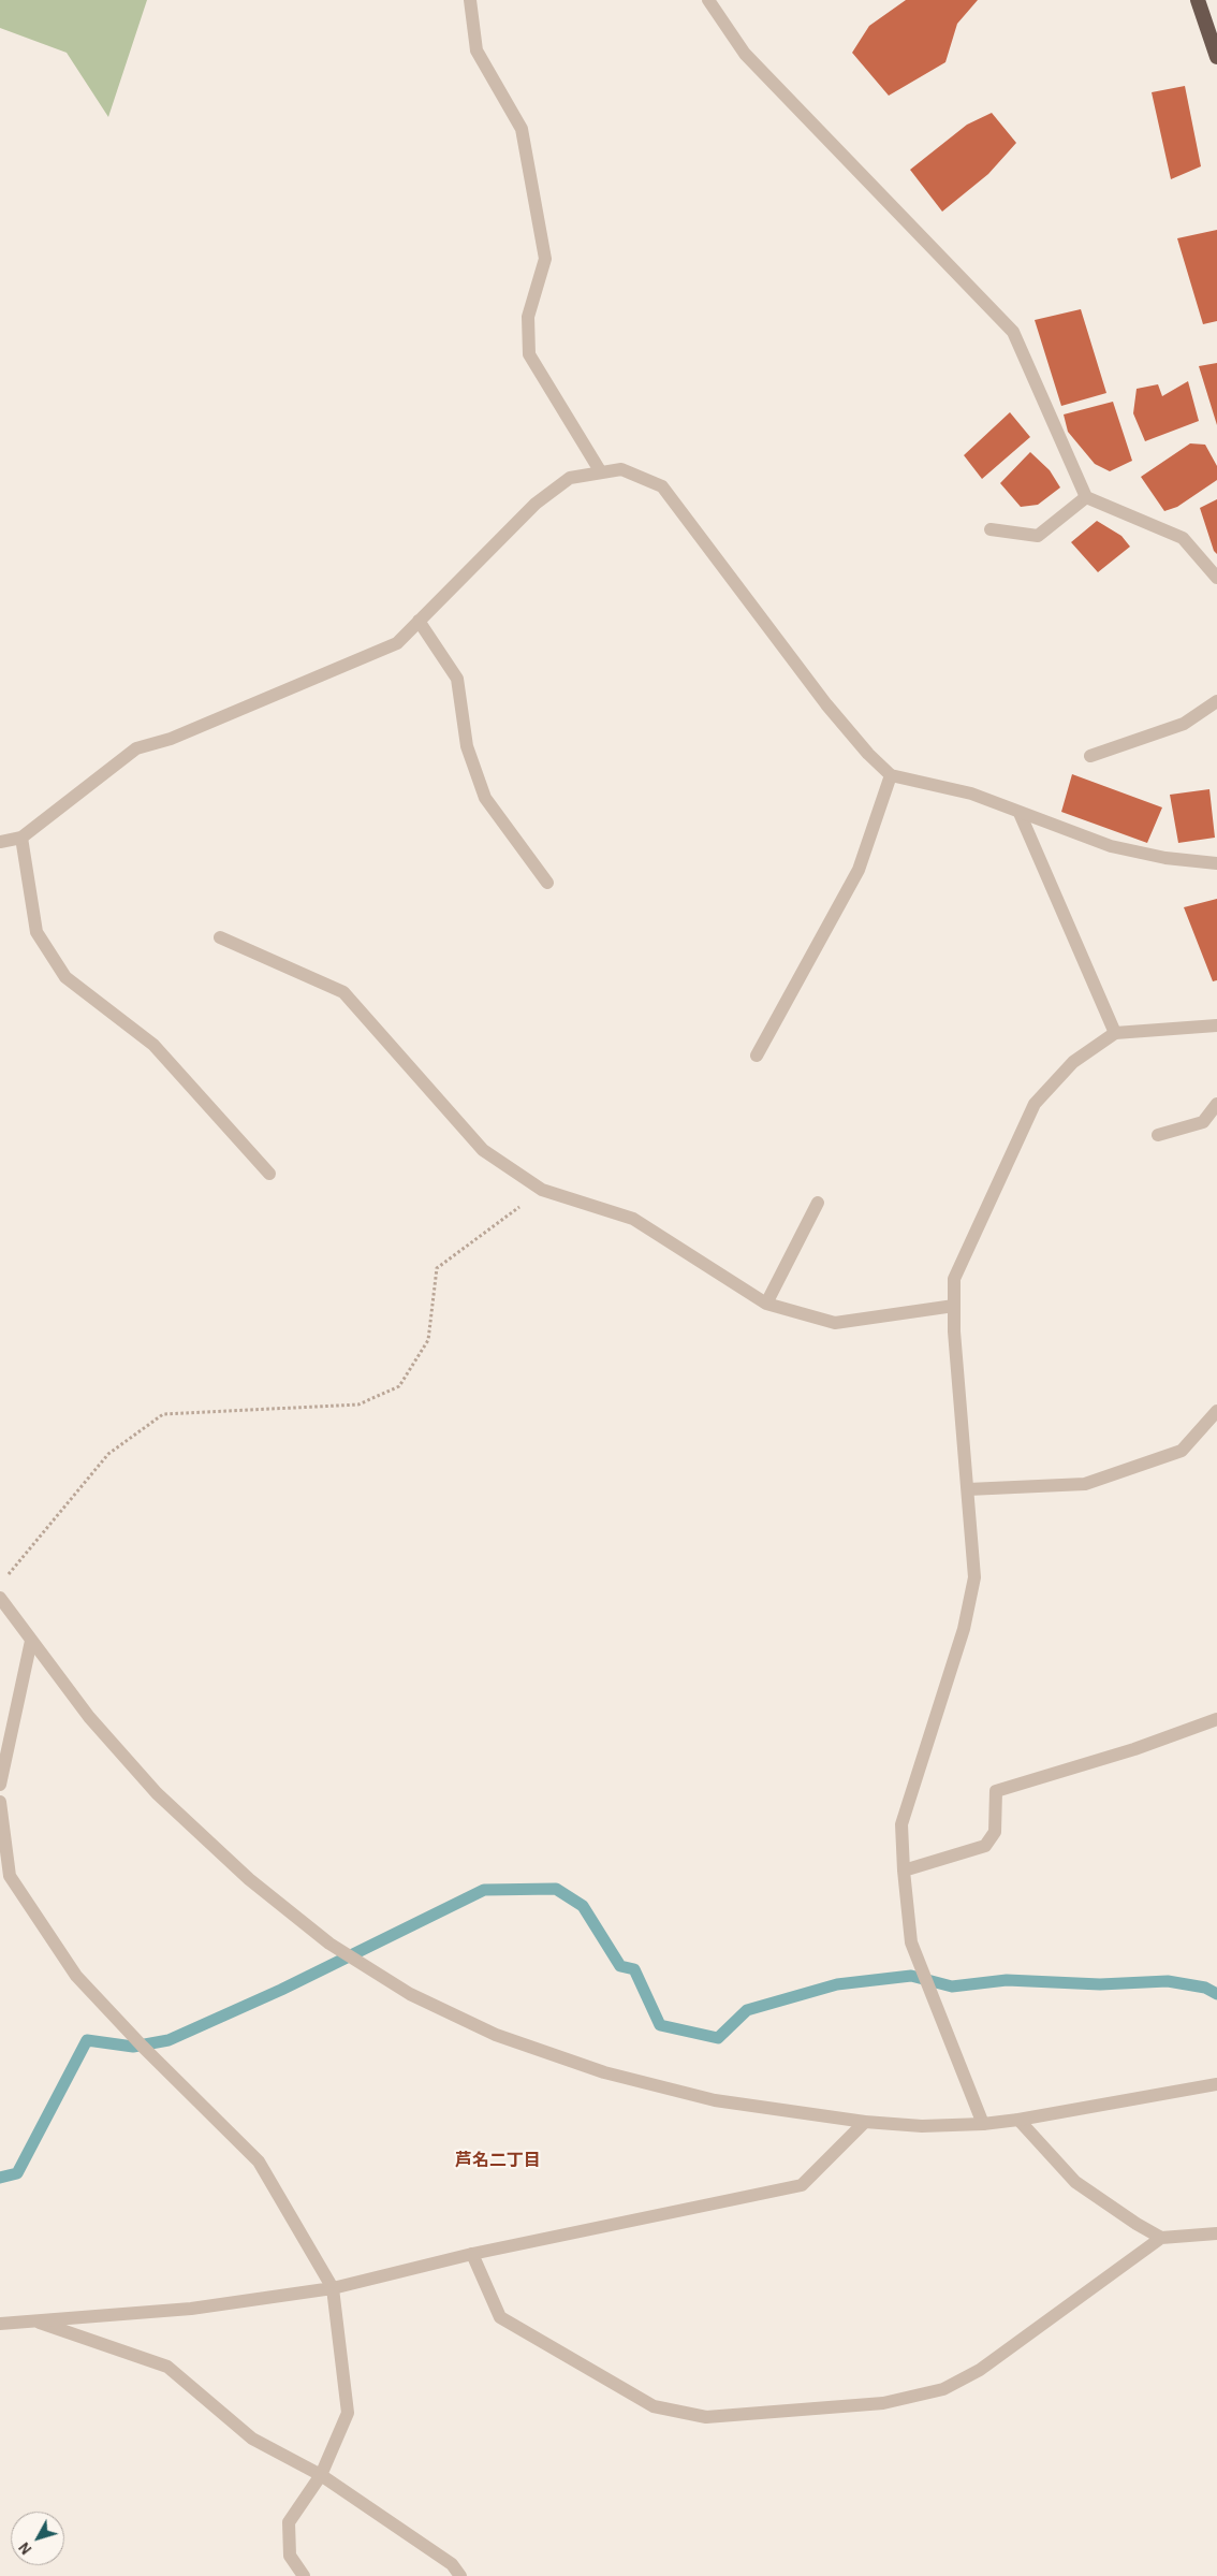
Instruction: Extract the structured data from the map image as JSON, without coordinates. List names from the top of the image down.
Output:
{
  "districts": ["芦名二丁目"],
  "north": "bottom left"
}
